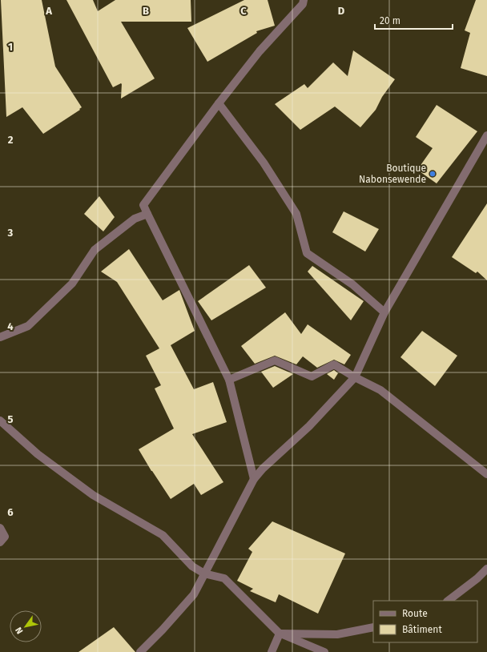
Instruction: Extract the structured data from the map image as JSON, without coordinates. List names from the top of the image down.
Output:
{
  "places": ["Boutique Nabonsewende"],
  "legend": ["Route", "Bâtiment"],
  "scale_bar": "20 m",
  "north": "bottom left",
  "grid": {
    "columns": [
      "A",
      "B",
      "C",
      "D"
    ],
    "rows": [
      "1",
      "2",
      "3",
      "4",
      "5",
      "6"
    ]
  }
}
